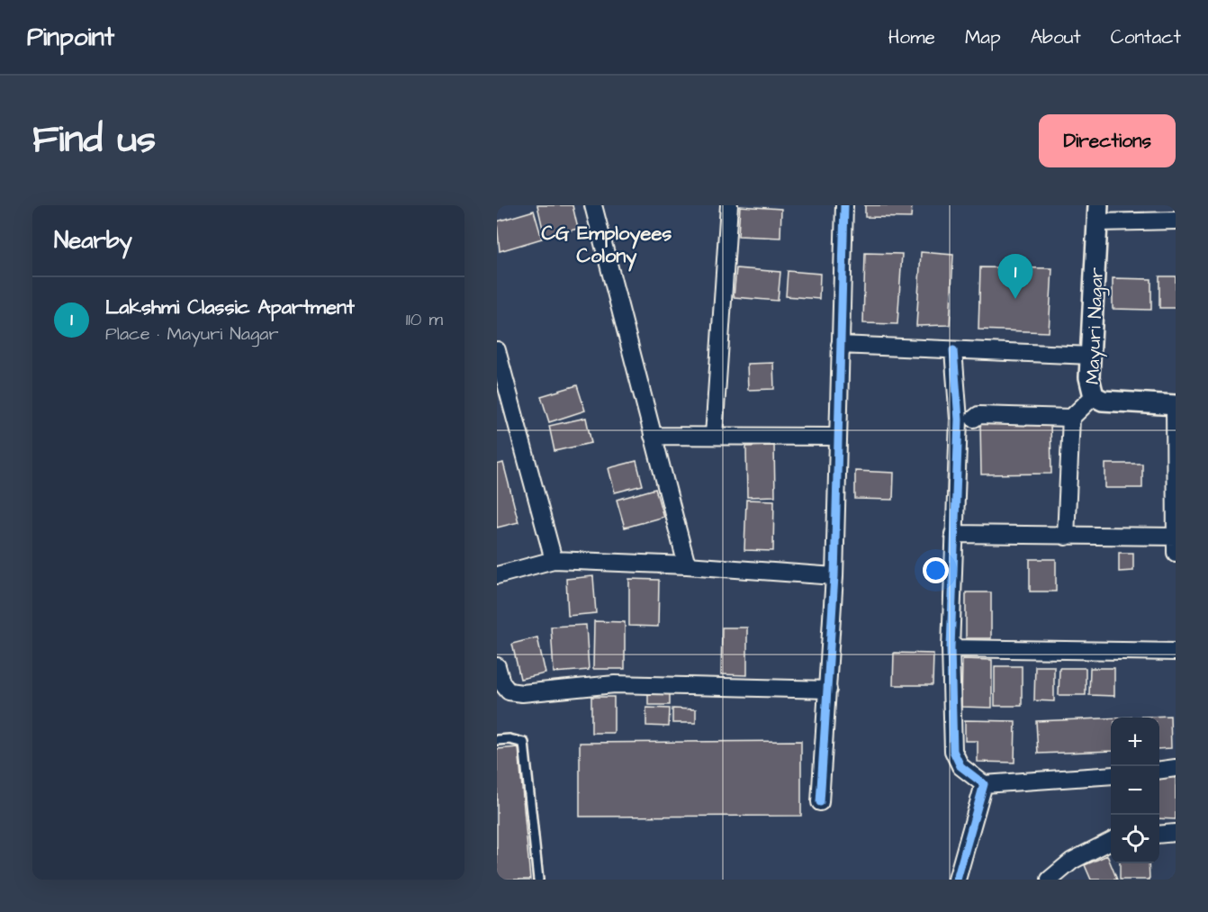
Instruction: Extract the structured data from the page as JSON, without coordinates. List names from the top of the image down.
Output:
{
  "streets": {
    "street": ["Mayuri Nagar"]
  },
  "districts": ["CG Employees Colony"],
  "page": {
    "header": "Pinpoint",
    "nav": [
      "Home",
      "Map",
      "About",
      "Contact"
    ],
    "title": "Find us",
    "buttons": "Directions",
    "heading": "Nearby",
    "pins": "1",
    "list": [
      {
        "mark": "1",
        "name": "Lakshmi Classic Apartment",
        "note": "Place · Mayuri Nagar",
        "value": "110 m"
      }
    ],
    "map_buttons": ["+", "−"]
  }
}
